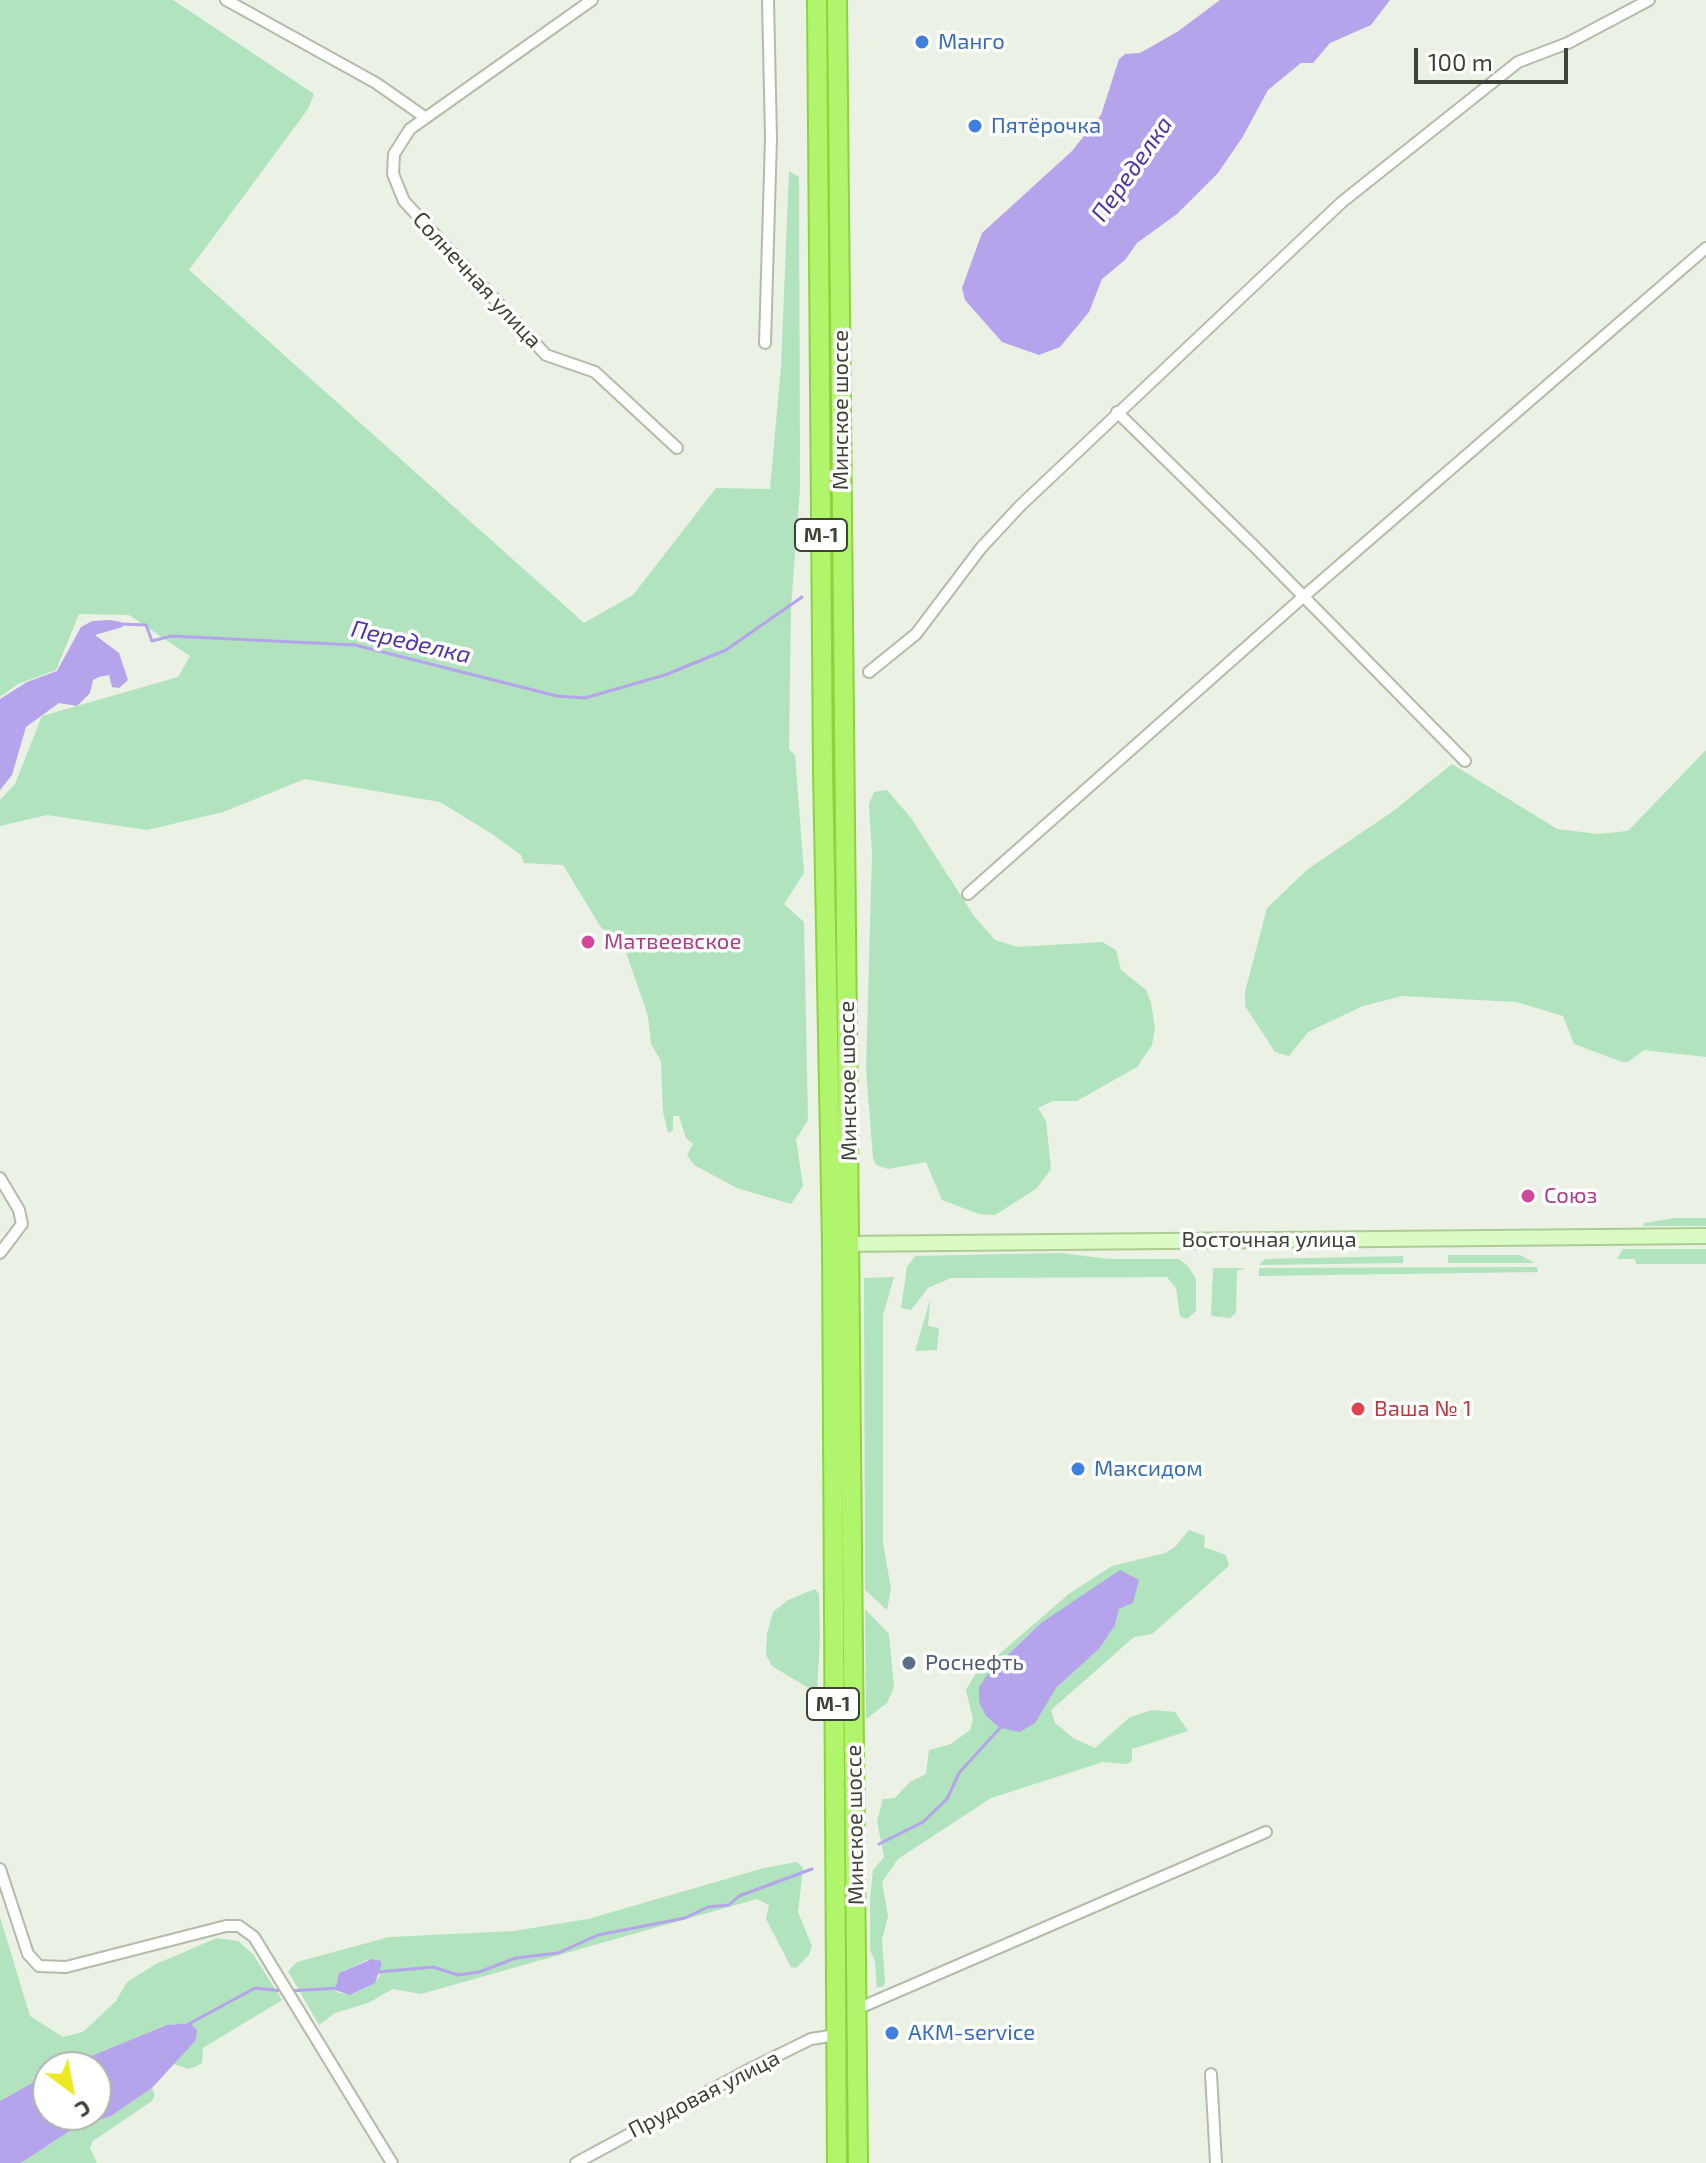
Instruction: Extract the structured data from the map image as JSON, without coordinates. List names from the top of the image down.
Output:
{
  "streets": {
    "highway": ["Минское шоссе", "М-1"],
    "street": ["Солнечная улица", "Восточная улица", "Прудовая улица"]
  },
  "crossings": [
    ["Минское шоссе", "Восточная улица"],
    ["Минское шоссе", "Прудовая улица"]
  ],
  "water": ["Переделка"],
  "places": [
    "Манго",
    "Пятёрочка",
    "Матвеевское",
    "Союз",
    "Ваша № 1",
    "Максидом",
    "Роснефть",
    "AKM-service"
  ],
  "scale_bar": "100 m",
  "north": "bottom right"
}
